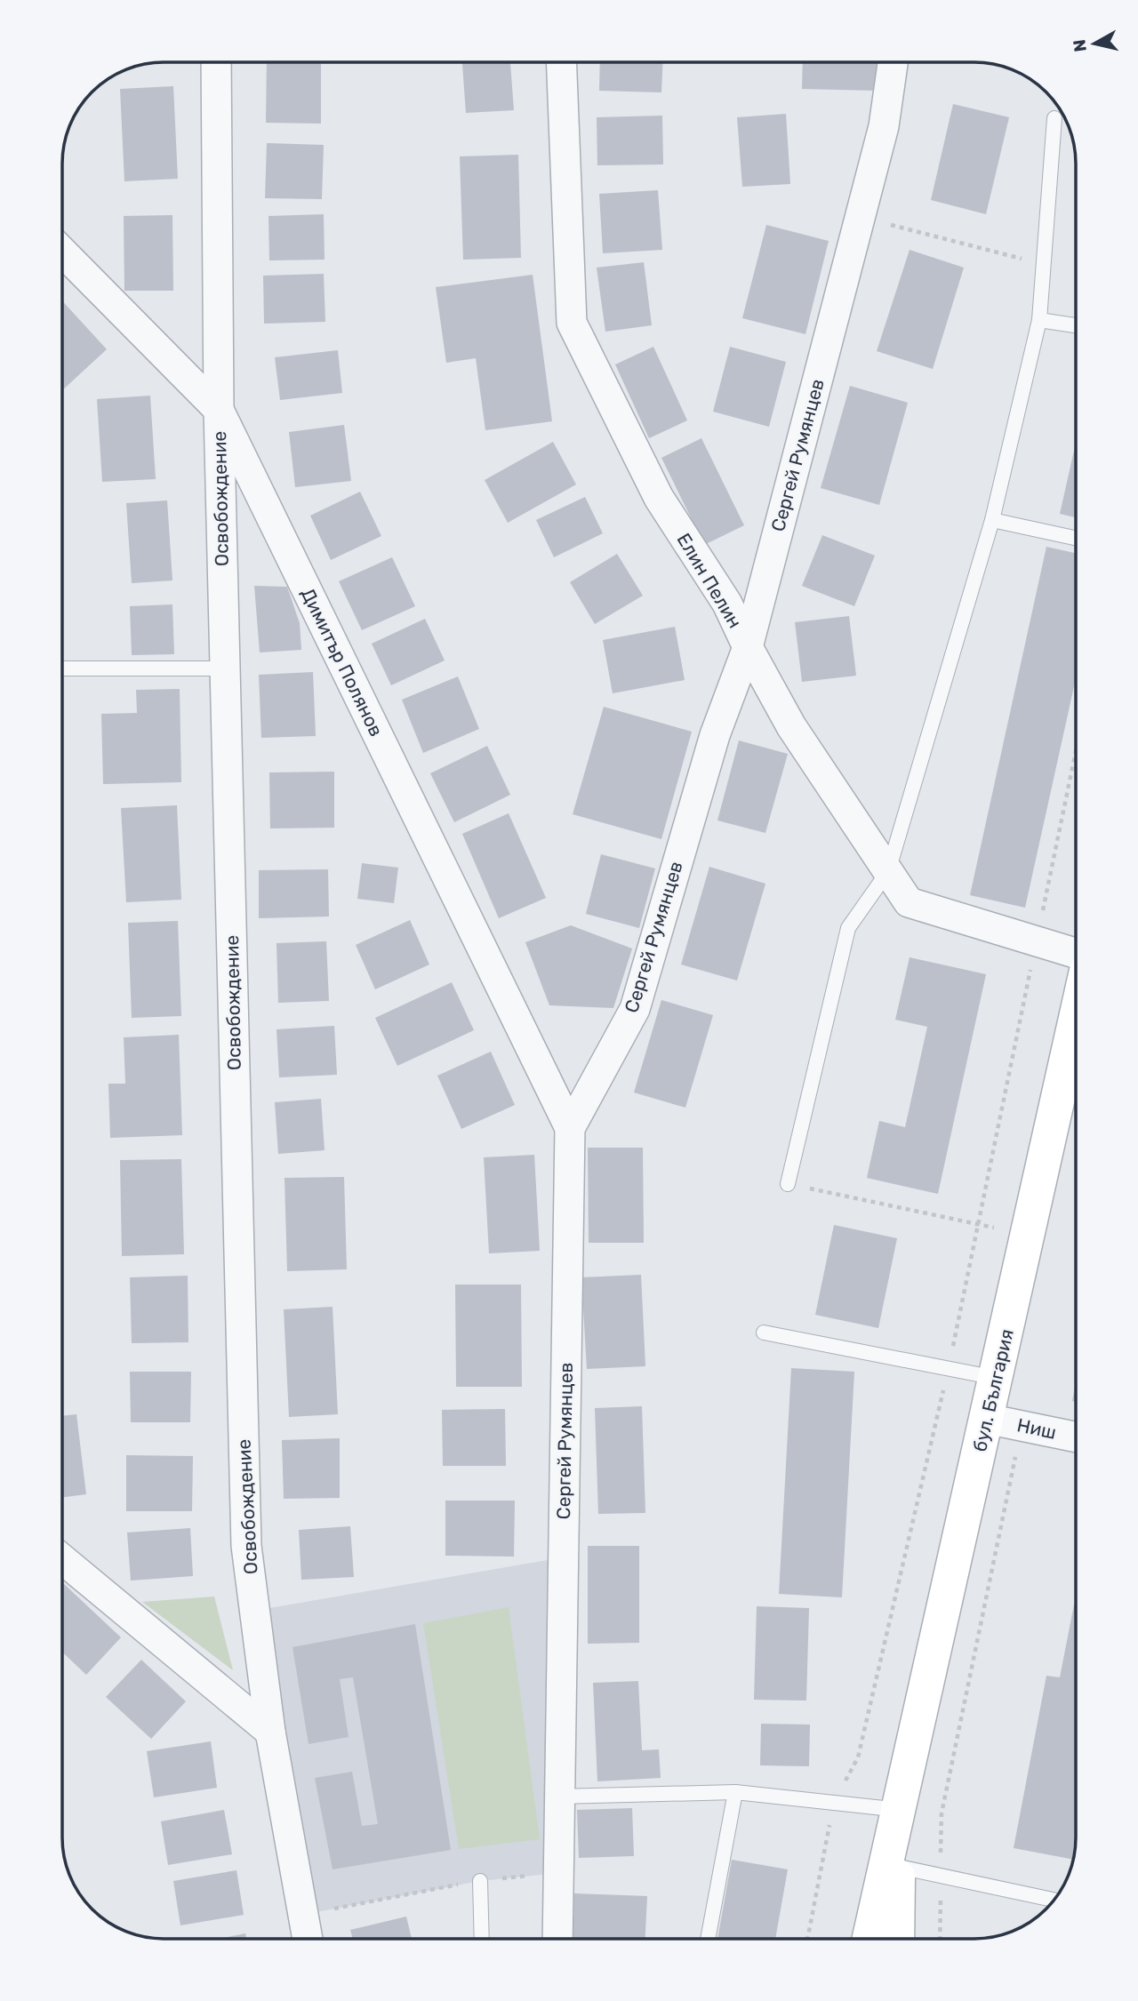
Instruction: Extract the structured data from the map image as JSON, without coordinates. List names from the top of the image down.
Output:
{
  "streets": {
    "main road": ["бул. България"],
    "street": [
      "Сергей Румянцев",
      "Освобождение",
      "Елин Пелин",
      "Димитър Полянов",
      "Ниш"
    ]
  },
  "crossings": [
    ["Сергей Румянцев", "Елин Пелин"],
    ["Сергей Румянцев", "Димитър Полянов"],
    ["Освобождение", "Димитър Полянов"],
    ["бул. България", "Ниш"]
  ],
  "north": "left"
}
